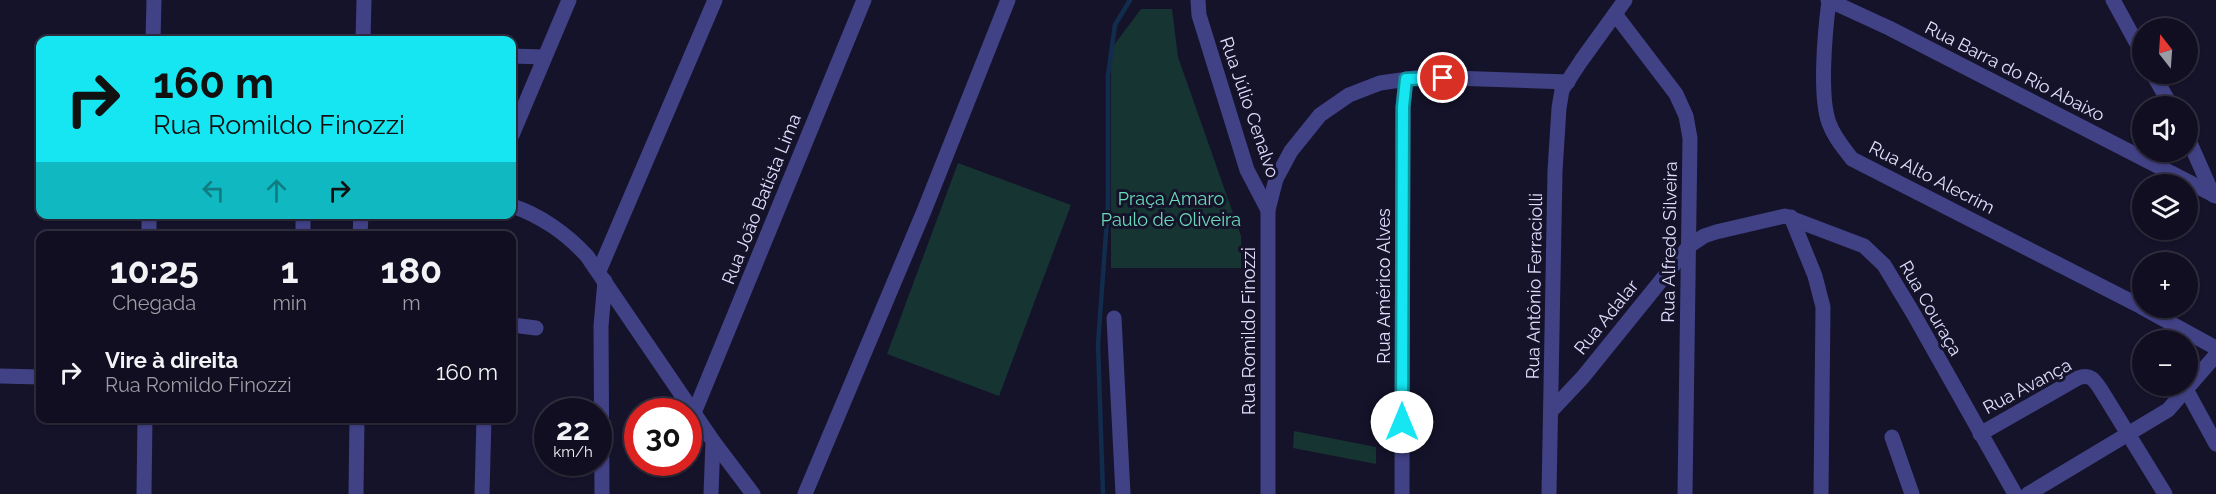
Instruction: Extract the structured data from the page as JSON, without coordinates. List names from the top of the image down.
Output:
{
  "streets": {
    "street": [
      "Rua Barra do Rio Abaixo",
      "Rua Júlio Cenalvo",
      "Rua Alto Alecrim",
      "Rua João Batista Lima",
      "Rua Alfredo Silveira",
      "Rua Américo Alves",
      "Rua Antônio Ferraciolli",
      "Rua Couraça",
      "Rua Adalar",
      "Rua Romildo Finozzi",
      "Rua Avança"
    ]
  },
  "crossings": [
    ["Rua Barra do Rio Abaixo", "Rua Alto Alecrim"],
    ["Rua Júlio Cenalvo", "Rua Romildo Finozzi"],
    ["Rua Alfredo Silveira", "Rua Antônio Ferraciolli"],
    ["Rua Alfredo Silveira", "Rua Couraça"],
    ["Rua Alfredo Silveira", "Rua Adalar"],
    ["Rua Américo Alves", "Rua Romildo Finozzi"],
    ["Rua Antônio Ferraciolli", "Rua Adalar"],
    ["Rua Antônio Ferraciolli", "Rua Romildo Finozzi"],
    ["Rua Couraça", "Rua Adalar"],
    ["Rua Couraça", "Rua Avança"]
  ],
  "parks": ["Praça Amaro Paulo de Oliveira"],
  "north": "top",
  "page": {
    "map_buttons": ["+", "−"],
    "turn": ["160 m", "Rua Romildo Finozzi"],
    "eta": [
      "10:25",
      "Chegada",
      "1",
      "min",
      "180",
      "m"
    ],
    "list": [
      {
        "name": "Vire à direita",
        "note": "Rua Romildo Finozzi",
        "value": "160 m"
      }
    ],
    "speed": "22 km/h",
    "limit": "30"
  }
}
